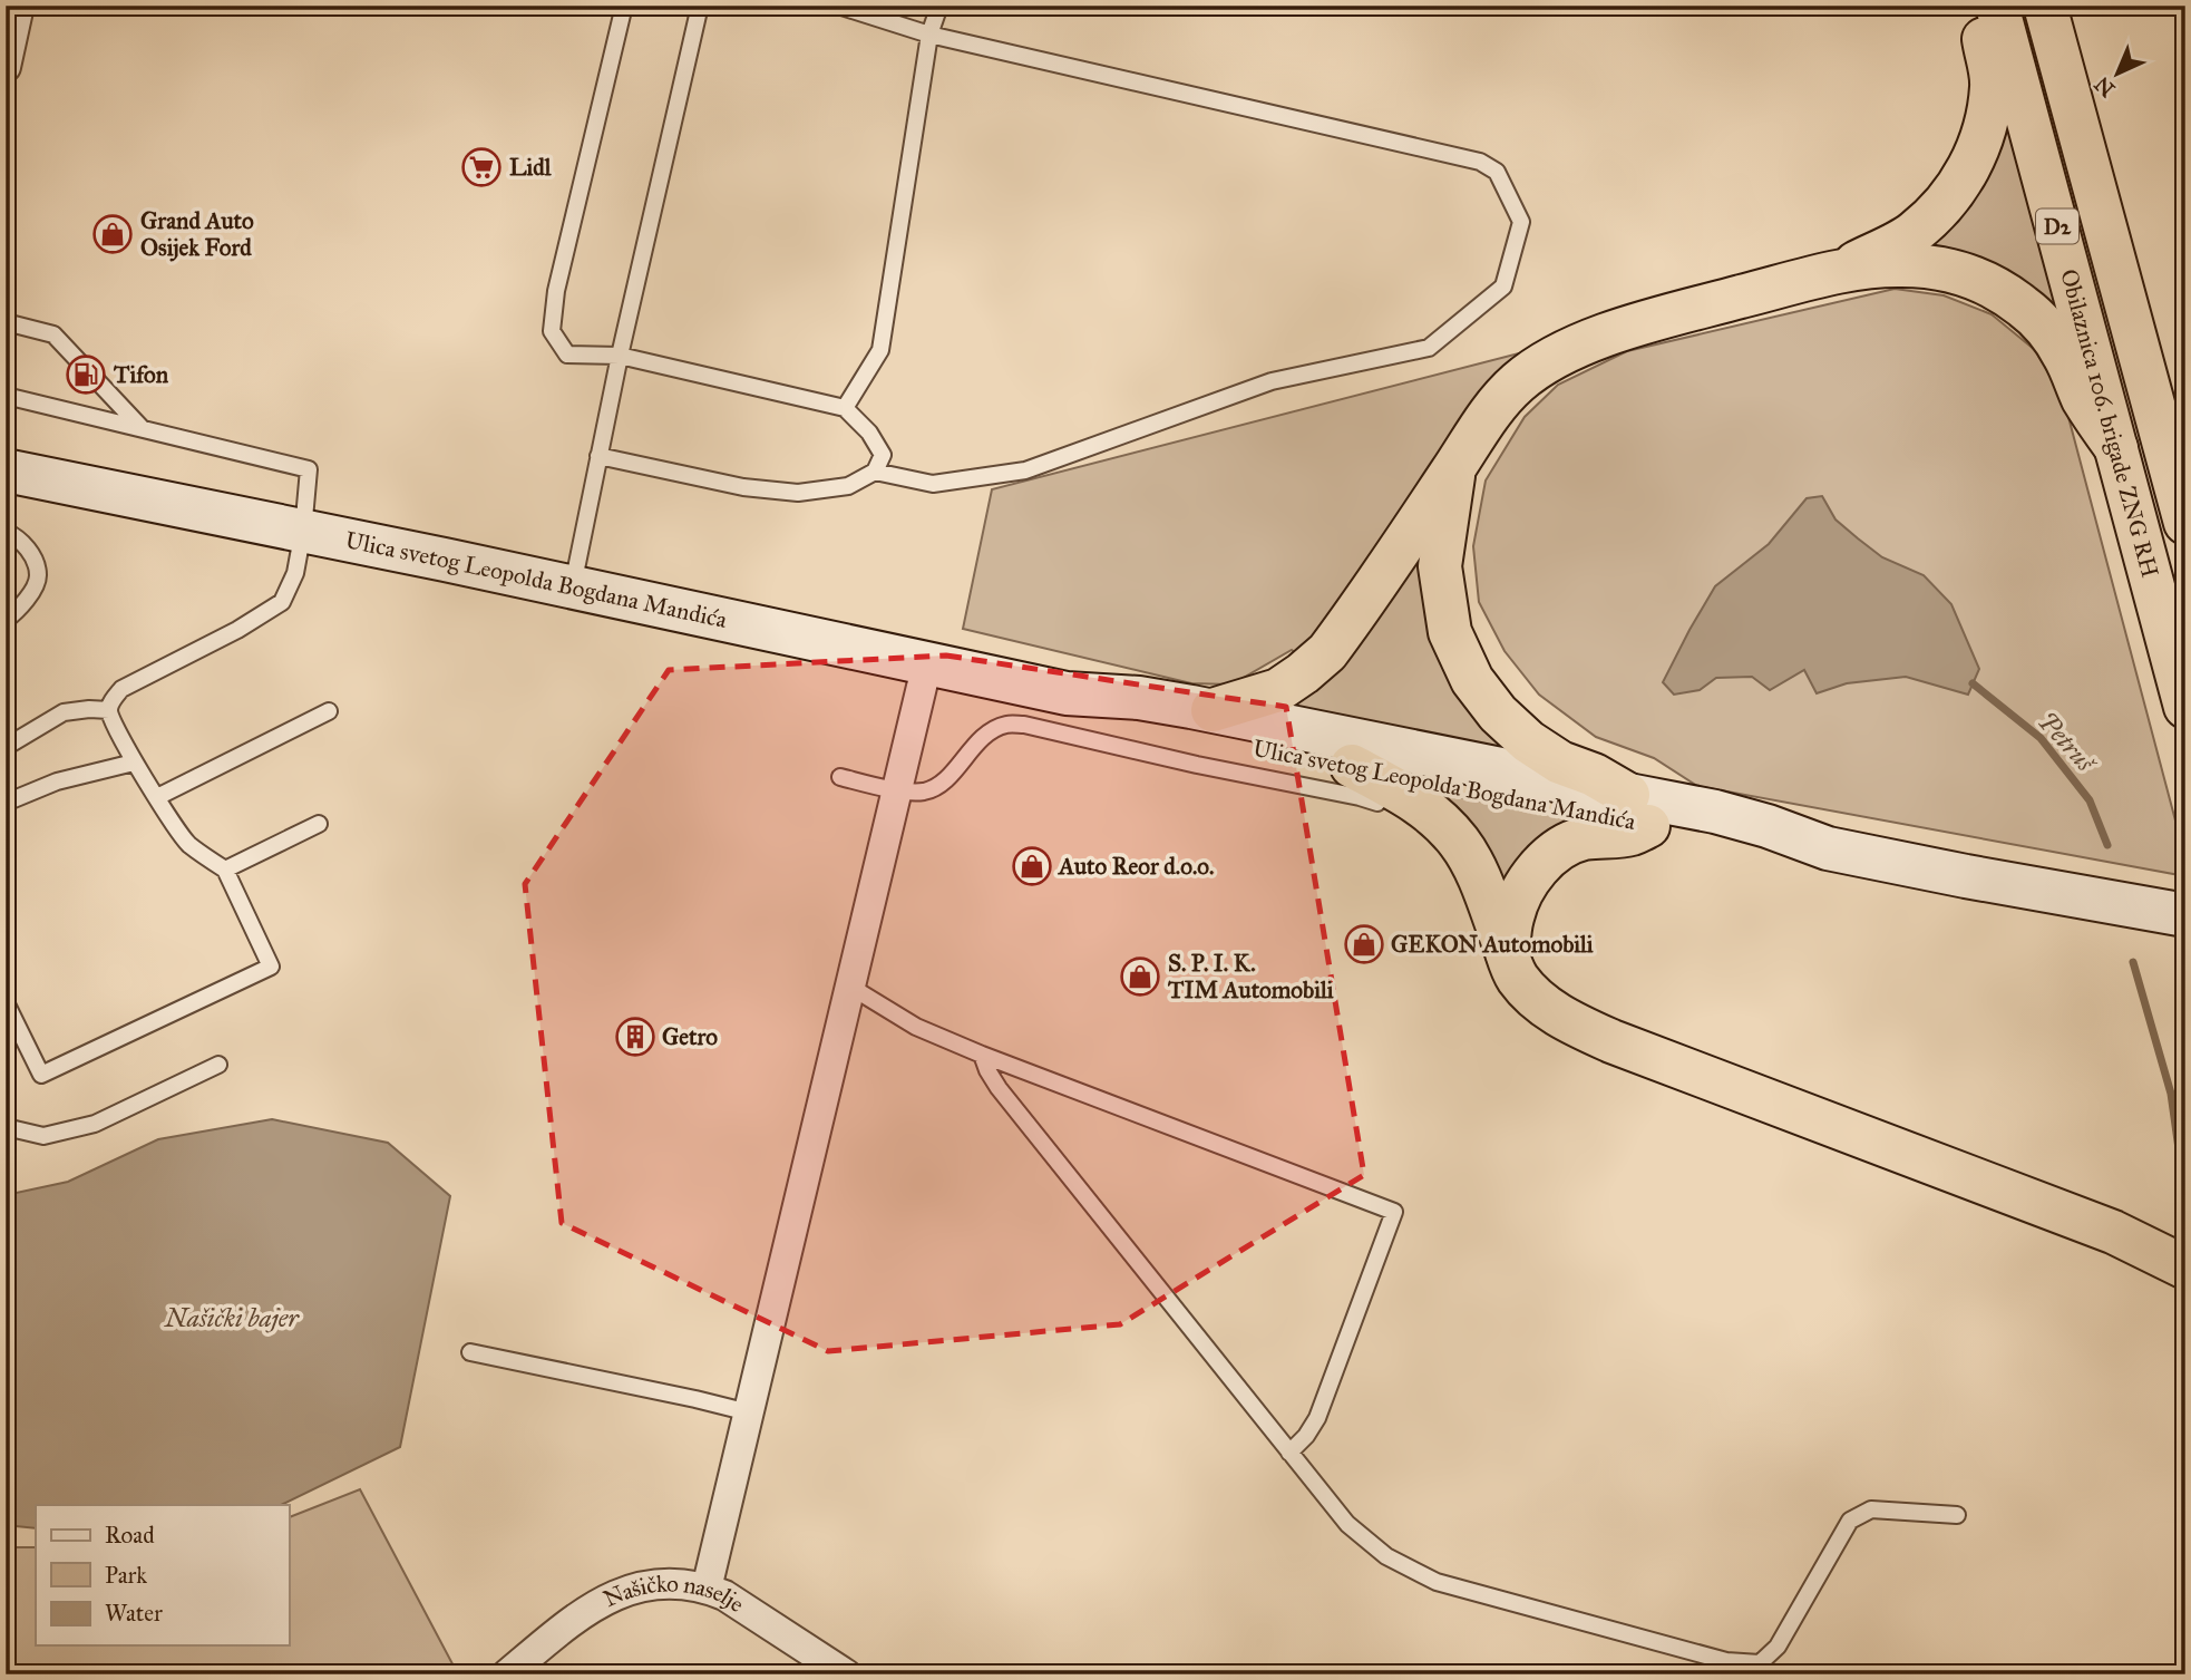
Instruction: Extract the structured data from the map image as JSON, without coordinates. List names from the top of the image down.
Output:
{
  "streets": {
    "highway": ["D2", "Obilaznica 106. brigade ZNG RH"],
    "main road": ["Ulica svetog Leopolda Bogdana Mandića"],
    "street": ["Našičko naselje"]
  },
  "water": ["Petruš", "Našički bajer"],
  "places": {
    "supermarket": ["Lidl"],
    "shop": [
      "Grand Auto Osijek Ford",
      "Auto Reor d.o.o.",
      "GEKON Automobili",
      "S. P. I. K. TIM Automobili"
    ],
    "fuel station": ["Tifon"],
    "building": ["Getro"]
  },
  "legend": ["Road", "Park", "Water"],
  "north": "bottom left"
}
